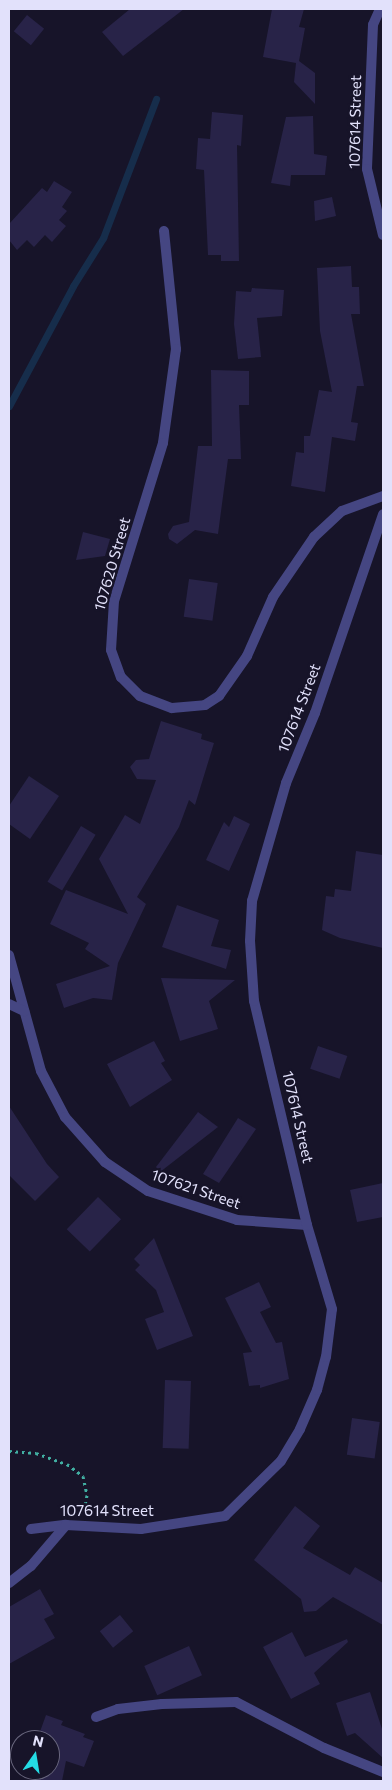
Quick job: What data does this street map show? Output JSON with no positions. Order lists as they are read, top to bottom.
{
  "streets": {
    "street": ["107614 Street", "107620 Street", "107621 Street"]
  },
  "crossings": [
    ["107614 Street", "107621 Street"]
  ],
  "north": "top"
}
